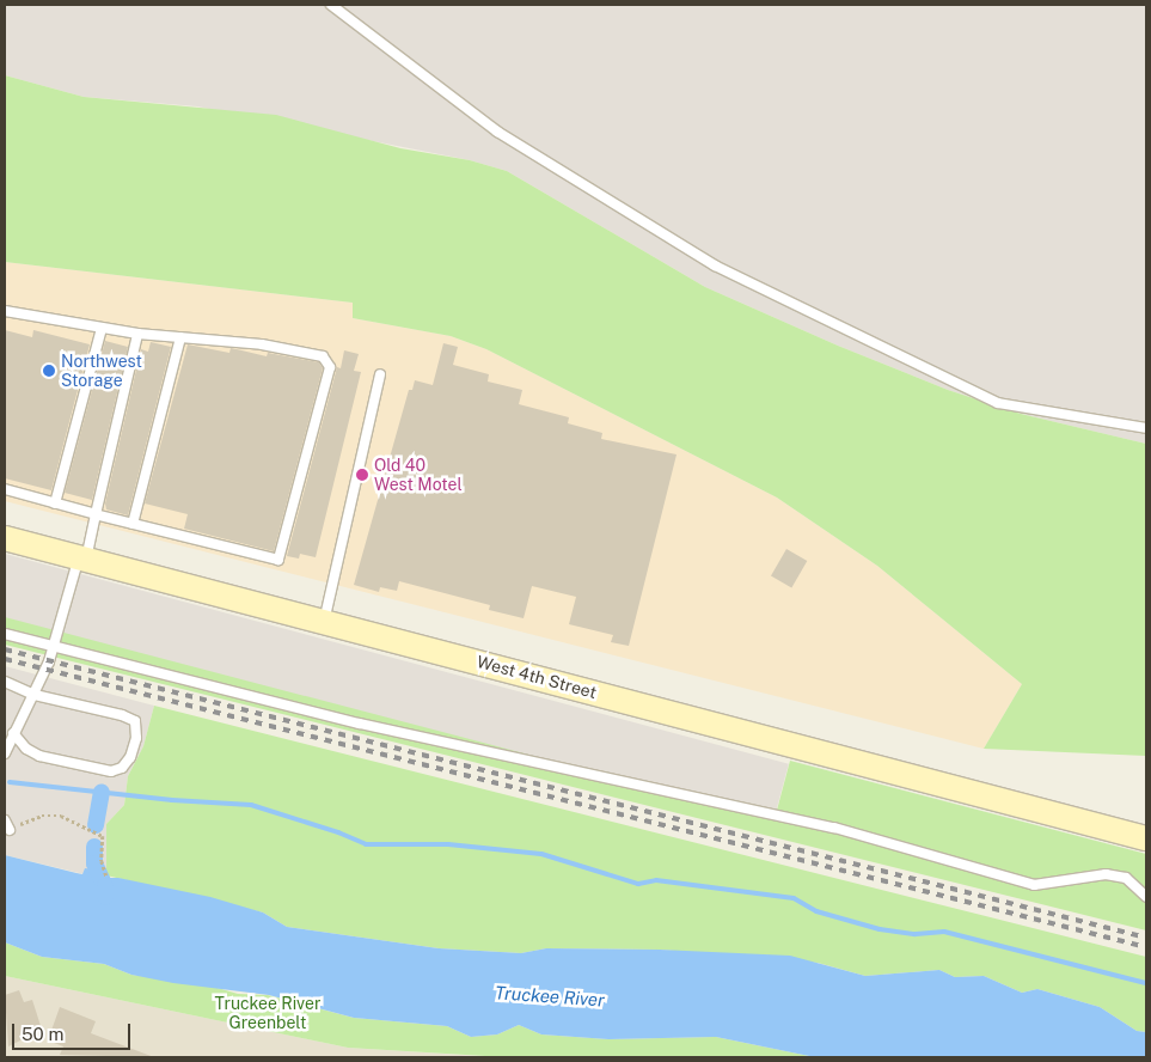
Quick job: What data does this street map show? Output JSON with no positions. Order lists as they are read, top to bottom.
{
  "streets": {
    "main road": ["West 4th Street"]
  },
  "water": ["Truckee River"],
  "parks": ["Truckee River Greenbelt"],
  "places": ["Northwest Storage", "Old 40 West Motel"],
  "scale_bar": "50 m"
}
